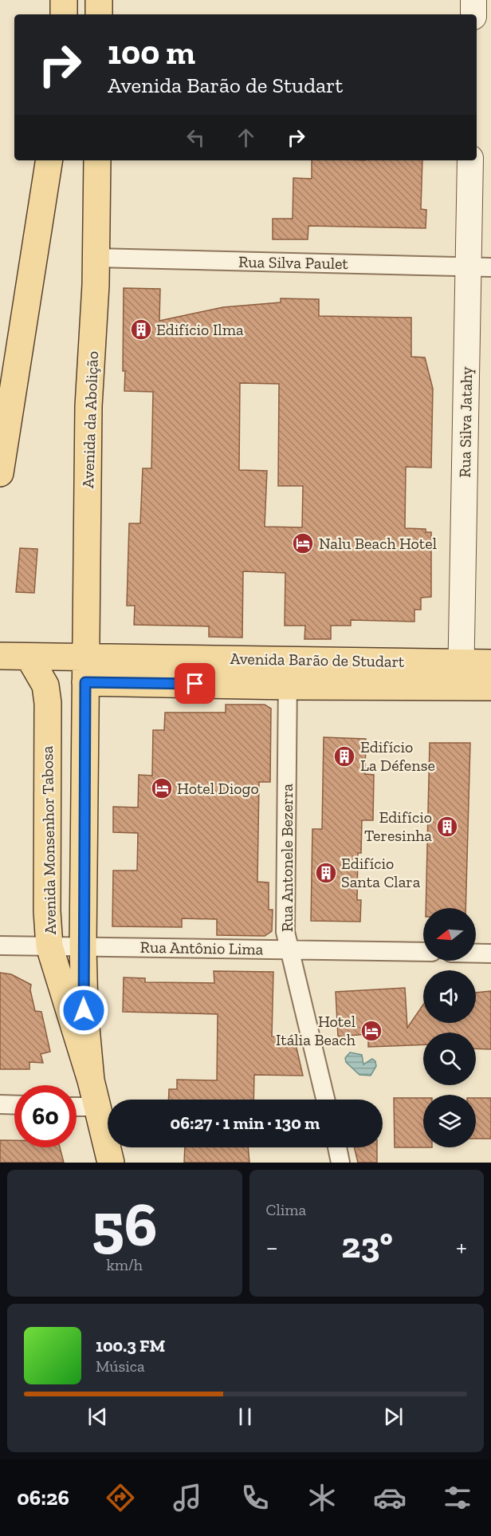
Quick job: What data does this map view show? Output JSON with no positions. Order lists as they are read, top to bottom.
{
  "streets": {
    "main road": ["Avenida da Abolição", "Avenida Barão de Studart", "Avenida Monsenhor Tabosa"],
    "street": [
      "Rua Silva Paulet",
      "Rua Silva Jatahy",
      "Rua Antonele Bezerra",
      "Rua Antônio Lima"
    ]
  },
  "crossings": [
    ["Rua Silva Paulet", "Avenida da Abolição"],
    ["Rua Silva Paulet", "Rua Silva Jatahy"],
    ["Avenida da Abolição", "Avenida Barão de Studart"],
    ["Avenida da Abolição", "Avenida Monsenhor Tabosa"],
    ["Rua Silva Jatahy", "Avenida Barão de Studart"],
    ["Avenida Barão de Studart", "Avenida Monsenhor Tabosa"],
    ["Avenida Barão de Studart", "Rua Antonele Bezerra"],
    ["Avenida Monsenhor Tabosa", "Rua Antônio Lima"],
    ["Rua Antonele Bezerra", "Rua Antônio Lima"]
  ],
  "places": {
    "building": [
      "Edifício Ilma",
      "Edifício La Défense",
      "Edifício Teresinha",
      "Edifício Santa Clara"
    ],
    "hotel": ["Nalu Beach Hotel", "Hotel Diogo", "Hotel Itália Beach"]
  },
  "north": "left",
  "page": {
    "turn": ["100 m", "Avenida Barão de Studart"],
    "limit": "60",
    "trip": "06:27 · 1 min · 130 m",
    "tile": [
      ["56", "km/h"],
      "Clima"
    ],
    "heat": ["−", "23°", "+"],
    "song": ["100.3 FM", "Música"],
    "tabs": "06:26"
  }
}
